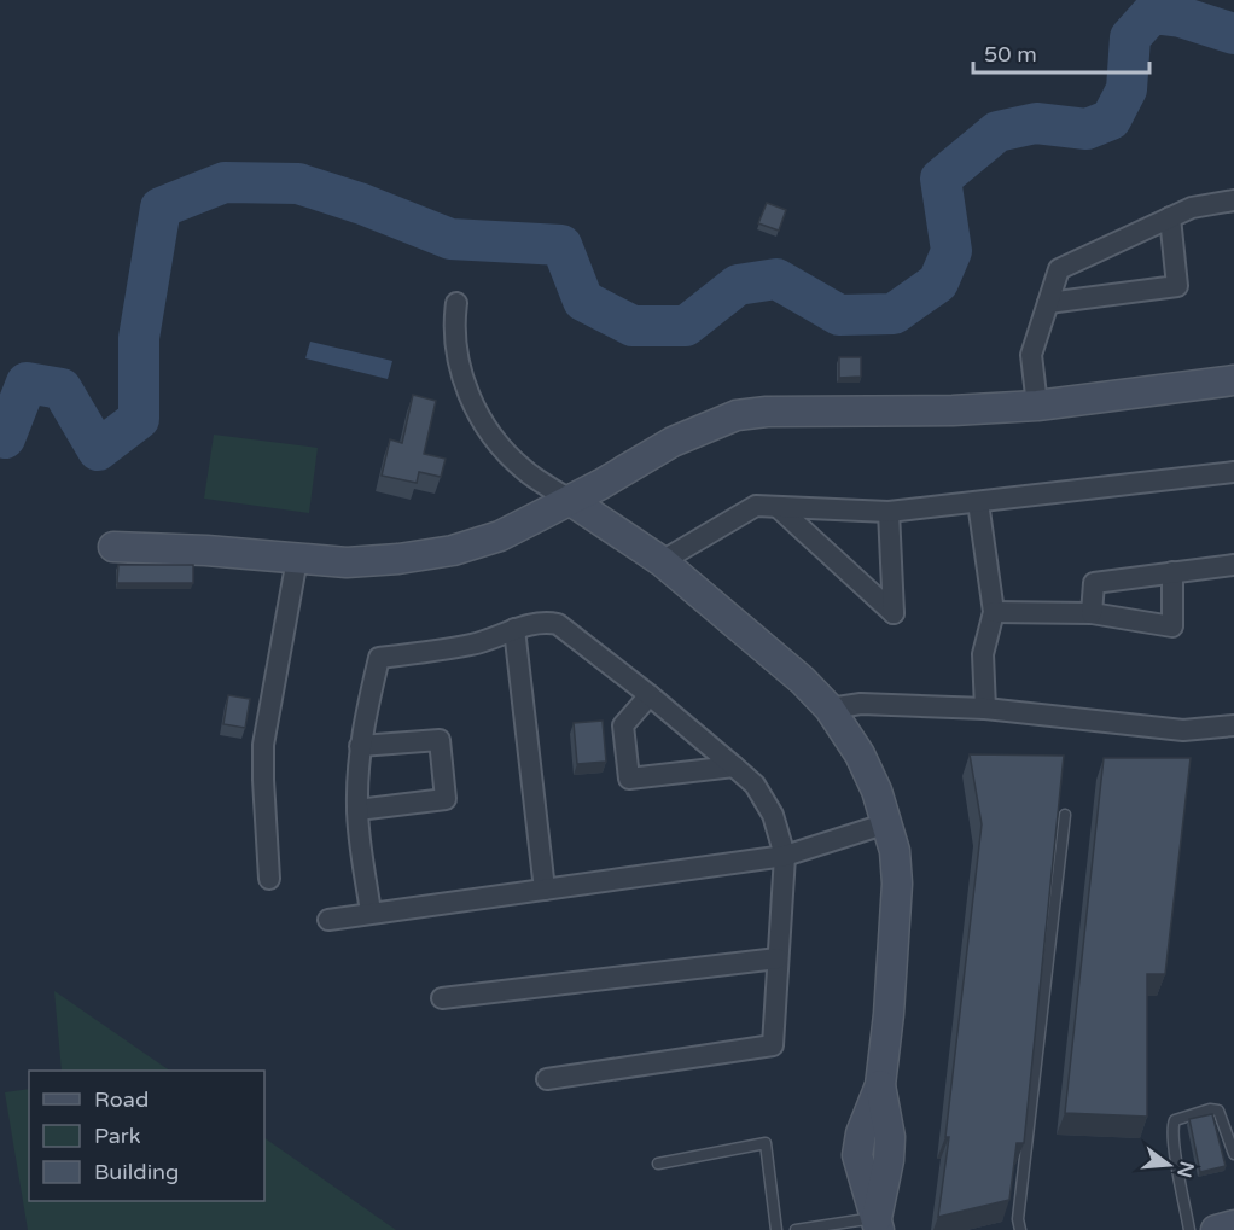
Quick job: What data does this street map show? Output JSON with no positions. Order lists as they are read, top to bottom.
{
  "legend": ["Road", "Park", "Building"],
  "scale_bar": "50 m",
  "north": "right"
}
